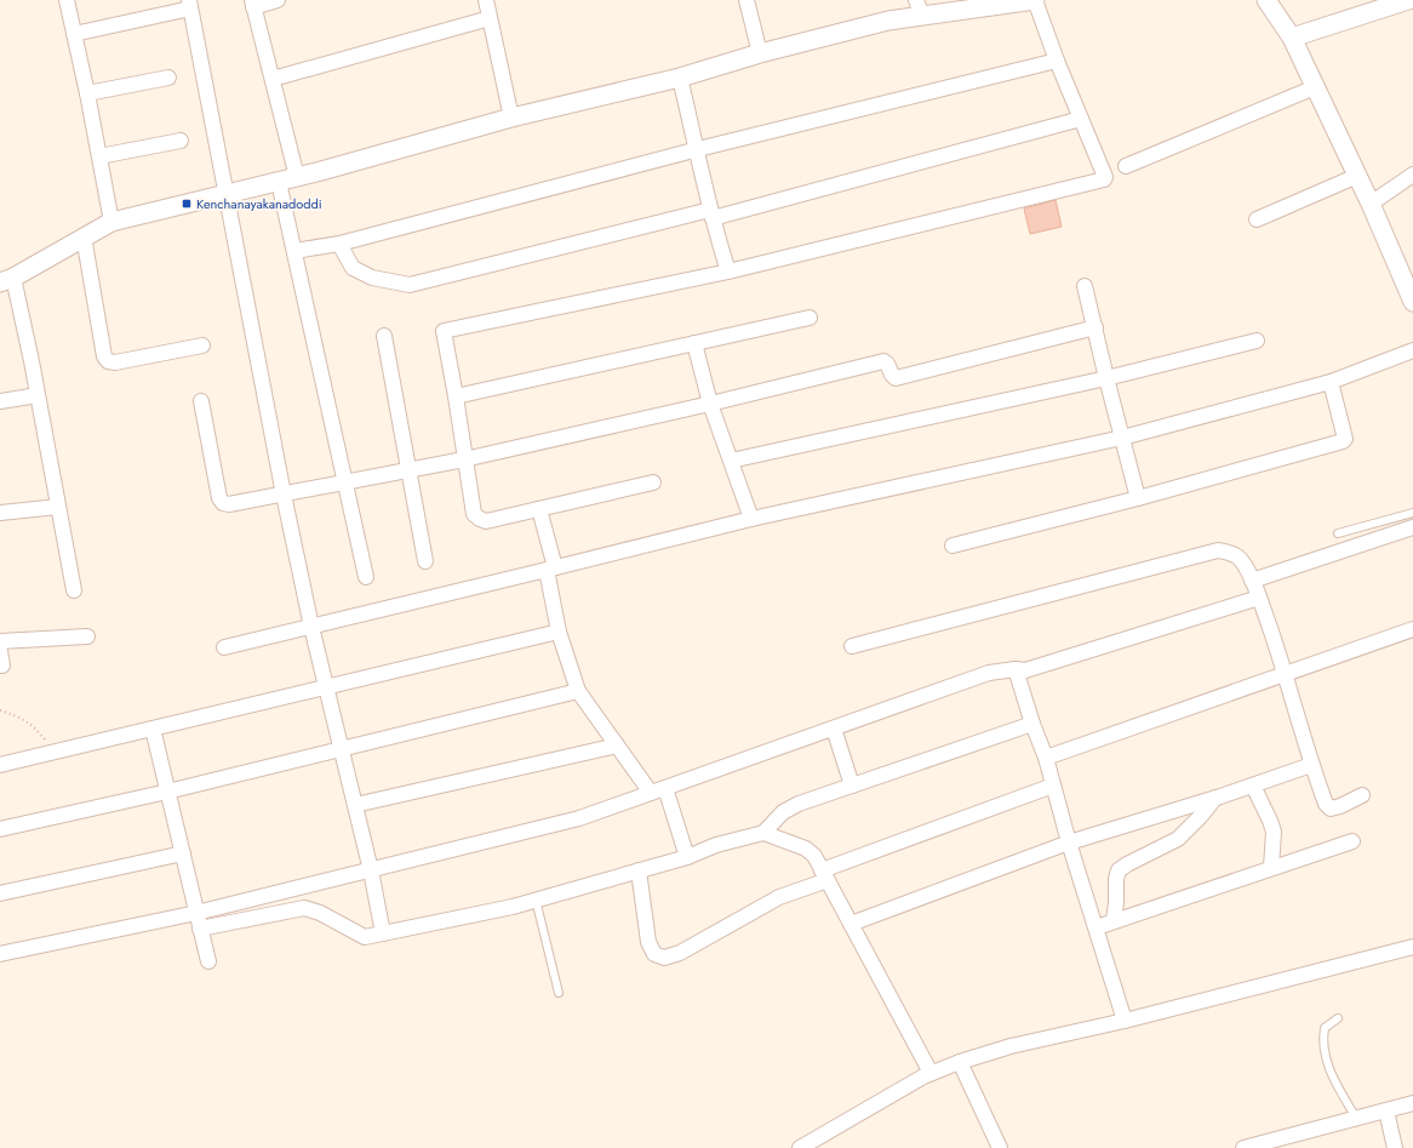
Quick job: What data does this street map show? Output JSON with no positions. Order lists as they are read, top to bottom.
{
  "places": {
    "transit": ["Kenchanayakanadoddi"]
  }
}
